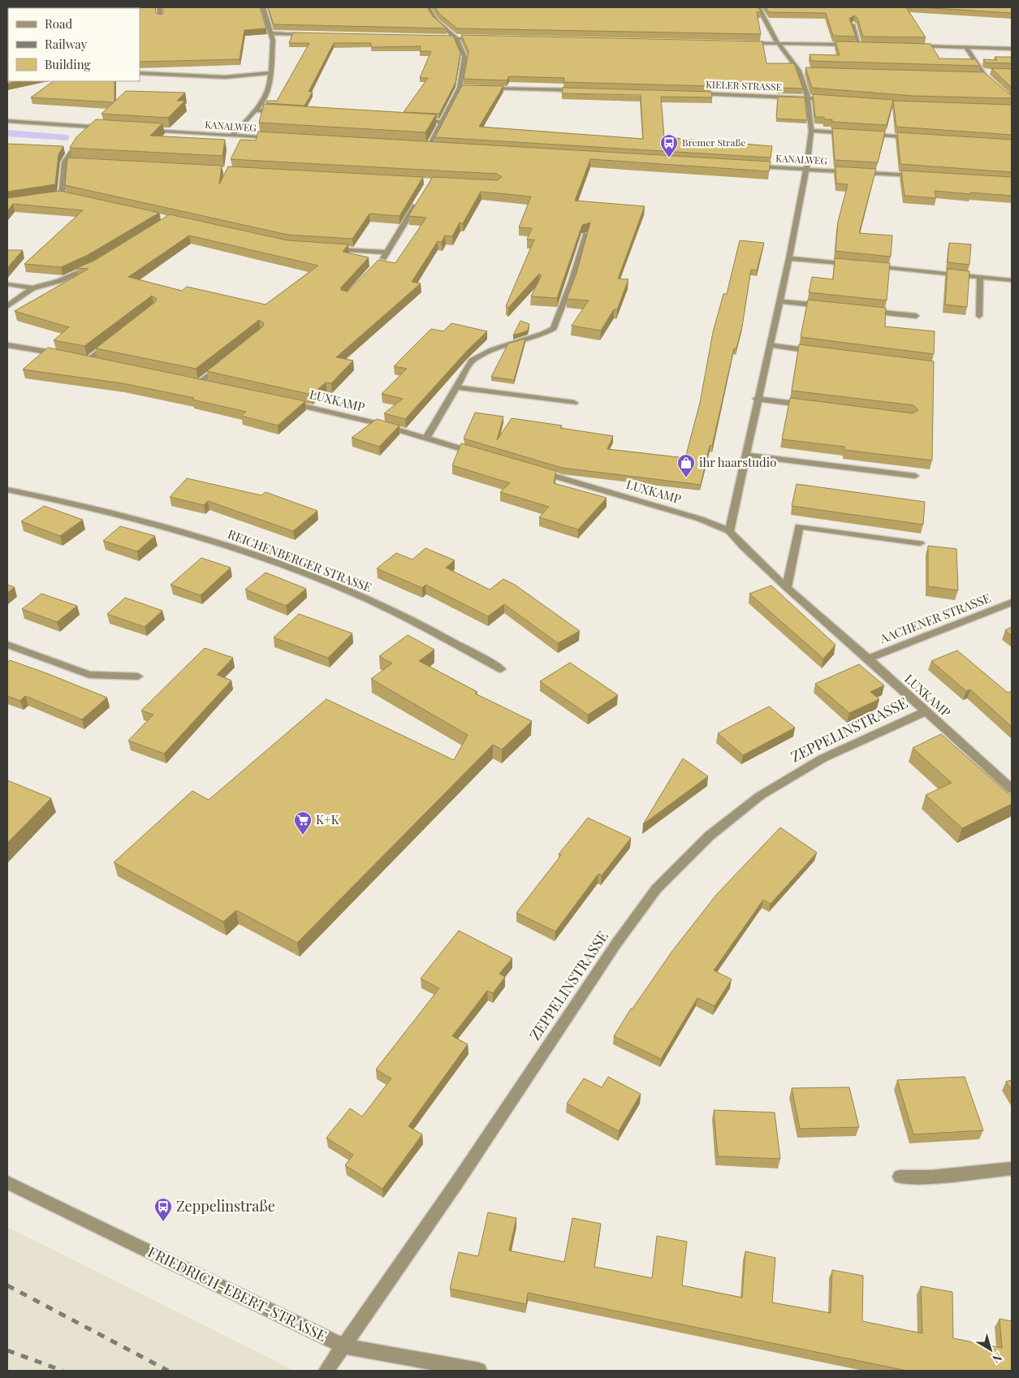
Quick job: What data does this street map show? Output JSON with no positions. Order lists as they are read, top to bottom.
{
  "streets": {
    "street": [
      "KIELER STRASSE",
      "KANALWEG",
      "LUXKAMP",
      "REICHENBERGER STRASSE",
      "AACHENER STRASSE",
      "ZEPPELINSTRASSE",
      "FRIEDRICH-EBERT-STRASSE"
    ]
  },
  "crossings": [
    ["LUXKAMP", "AACHENER STRASSE"],
    ["LUXKAMP", "ZEPPELINSTRASSE"],
    ["ZEPPELINSTRASSE", "FRIEDRICH-EBERT-STRASSE"]
  ],
  "places": {
    "bus stop": ["Bremer Straße", "Zeppelinstraße"],
    "shop": ["ihr haarstudio"],
    "supermarket": ["K+K"]
  },
  "legend": ["Road", "Railway", "Building"],
  "north": "bottom right"
}
